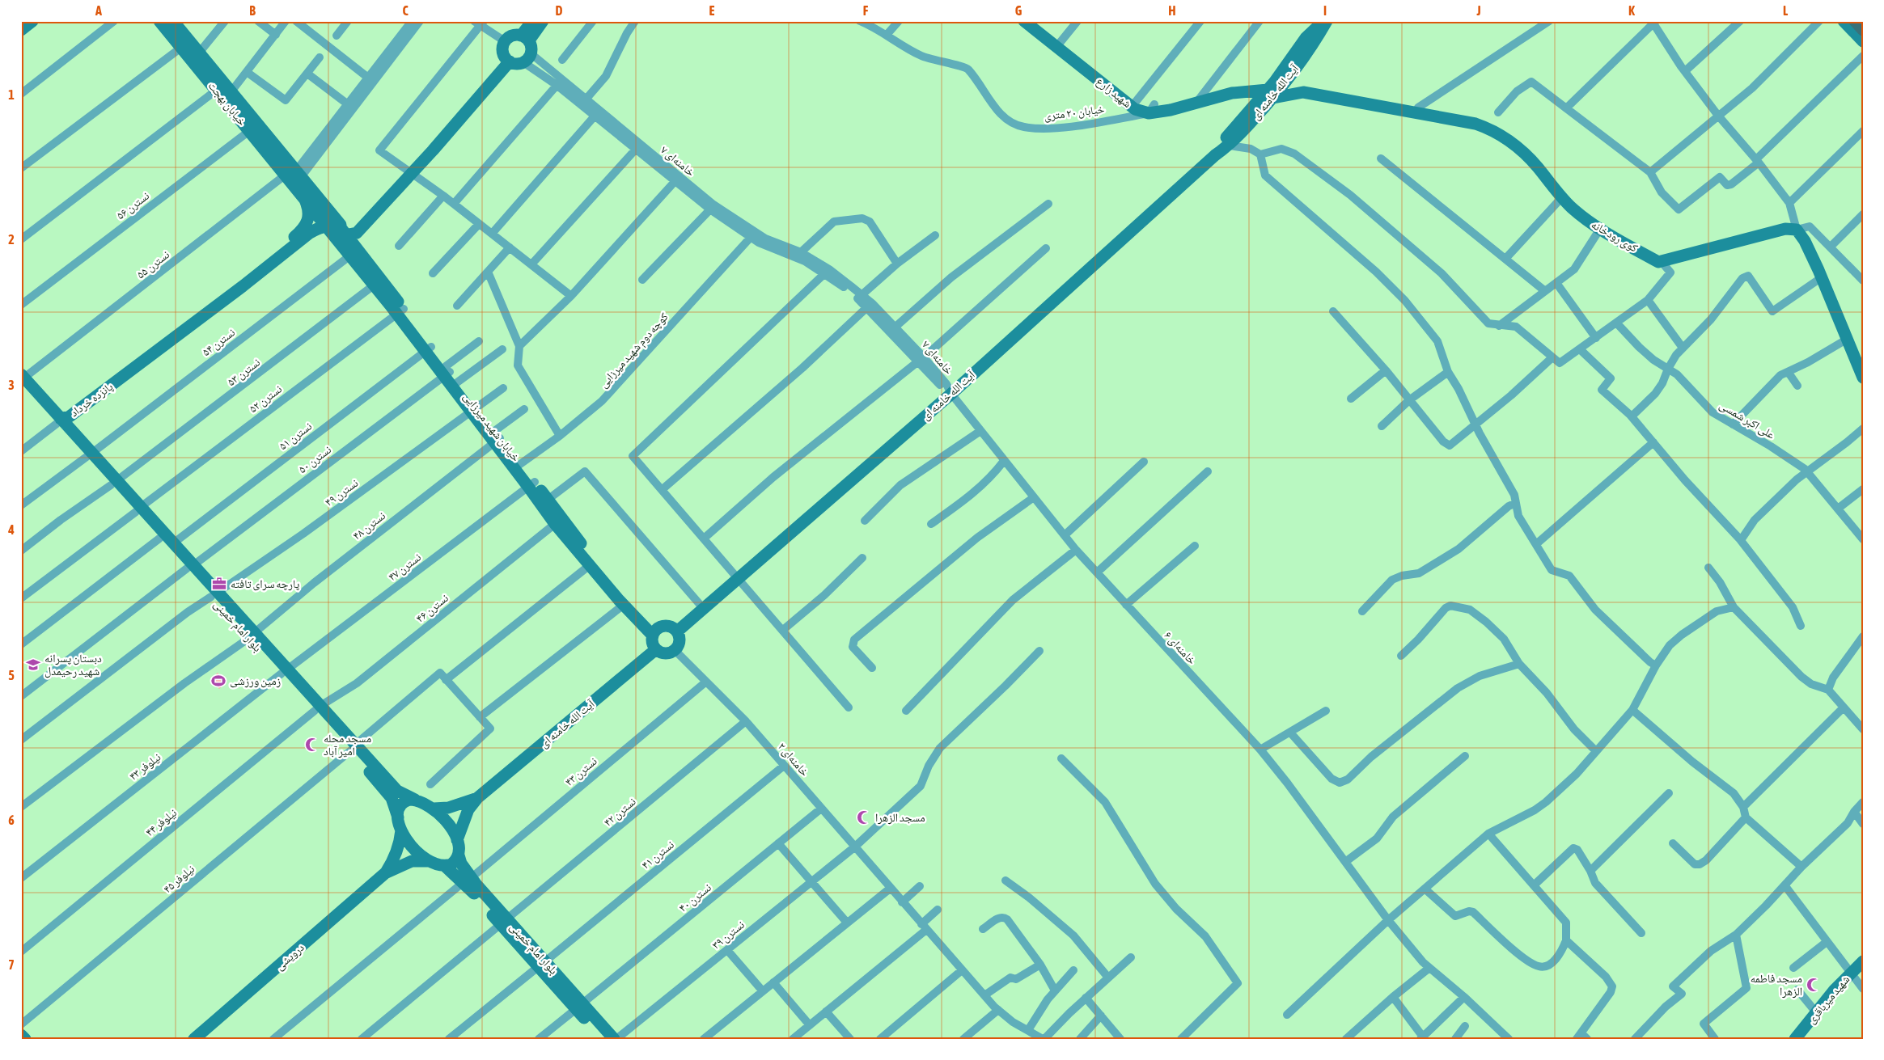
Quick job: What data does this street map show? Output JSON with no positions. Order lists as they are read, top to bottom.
{
  "streets": {
    "street": [
      "شهید زارع",
      "آیت الله خامنه ای",
      "خیابان بهجت",
      "خیابان ۲۰ متری",
      "خامنه‌ای ۷",
      "نسترن ۵۶",
      "کوی رودخانه",
      "نسترن ۵۵",
      "نسترن ۵۴",
      "کوچه دوم شهید میرزایی",
      "نسترن ۵۳",
      "نسترن ۵۲",
      "پانزده خرداد",
      "علی اکبر شمسی",
      "خیابان شهید میرزایی",
      "نسترن ۵۱",
      "نسترن ۵۰",
      "نسترن ۴۹",
      "نسترن ۴۸",
      "نسترن ۴۷",
      "نسترن ۴۶",
      "بلوار امام خمینی",
      "خامنه‌ای ۶",
      "خامنه‌ای ۲",
      "نیلوفر ۴۳",
      "نسترن ۴۳",
      "نسترن ۴۲",
      "نیلوفر ۴۴",
      "نسترن ۴۱",
      "نیلوفر ۴۵",
      "نسترن ۴۰",
      "نسترن ۳۹",
      "درویشی",
      "شهید میرباقری"
    ]
  },
  "crossings": [
    ["شهید زارع", "آیت الله خامنه ای"],
    ["شهید زارع", "خیابان ۲۰ متری"],
    ["شهید زارع", "کوی رودخانه"],
    ["آیت الله خامنه ای", "خامنه‌ای ۷"],
    ["آیت الله خامنه ای", "خیابان شهید میرزایی"],
    ["آیت الله خامنه ای", "خامنه‌ای ۶"],
    ["آیت الله خامنه ای", "خامنه‌ای ۲"],
    ["خیابان بهجت", "نسترن ۵۶"],
    ["خیابان بهجت", "نسترن ۵۵"],
    ["خامنه‌ای ۷", "کوچه دوم شهید میرزایی"],
    ["خامنه‌ای ۷", "خامنه‌ای ۶"],
    ["نسترن ۵۵", "بلوار امام خمینی"],
    ["نسترن ۵۴", "خیابان شهید میرزایی"],
    ["نسترن ۵۴", "بلوار امام خمینی"],
    ["کوچه دوم شهید میرزایی", "خیابان شهید میرزایی"],
    ["نسترن ۵۳", "خیابان شهید میرزایی"],
    ["نسترن ۵۳", "بلوار امام خمینی"],
    ["نسترن ۵۲", "خیابان شهید میرزایی"],
    ["نسترن ۵۲", "بلوار امام خمینی"],
    ["پانزده خرداد", "خیابان شهید میرزایی"],
    ["پانزده خرداد", "بلوار امام خمینی"],
    ["خیابان شهید میرزایی", "نسترن ۵۱"],
    ["خیابان شهید میرزایی", "نسترن ۵۰"],
    ["خیابان شهید میرزایی", "نسترن ۴۹"],
    ["خیابان شهید میرزایی", "نسترن ۴۸"],
    ["خیابان شهید میرزایی", "نسترن ۴۷"],
    ["خیابان شهید میرزایی", "نسترن ۴۶"],
    ["خیابان شهید میرزایی", "خامنه‌ای ۲"],
    ["نسترن ۵۱", "بلوار امام خمینی"],
    ["نسترن ۵۰", "بلوار امام خمینی"],
    ["نسترن ۴۹", "بلوار امام خمینی"],
    ["نسترن ۴۸", "بلوار امام خمینی"],
    ["نسترن ۴۷", "بلوار امام خمینی"],
    ["نسترن ۴۷", "نیلوفر ۴۳"],
    ["نسترن ۴۶", "بلوار امام خمینی"],
    ["نسترن ۴۶", "نیلوفر ۴۴"],
    ["بلوار امام خمینی", "نیلوفر ۴۳"],
    ["بلوار امام خمینی", "نسترن ۴۳"],
    ["بلوار امام خمینی", "نسترن ۴۲"],
    ["بلوار امام خمینی", "نیلوفر ۴۴"],
    ["بلوار امام خمینی", "نسترن ۴۱"],
    ["بلوار امام خمینی", "نیلوفر ۴۵"],
    ["بلوار امام خمینی", "نسترن ۴۰"],
    ["بلوار امام خمینی", "نسترن ۳۹"],
    ["خامنه‌ای ۲", "نسترن ۴۳"],
    ["خامنه‌ای ۲", "نسترن ۴۲"],
    ["خامنه‌ای ۲", "نسترن ۴۱"],
    ["خامنه‌ای ۲", "نسترن ۴۰"],
    ["خامنه‌ای ۲", "نسترن ۳۹"]
  ],
  "places": {
    "office": ["پارچه سرای تافته"],
    "school or university": ["دبستان پسرانه شهید رحیمدل"],
    "sports": ["زمین ورزشی"],
    "mosque": ["مسجد محله امیر آباد", "مسجد الزهرا", "مسجد فاطمه الزهرا"]
  },
  "grid": {
    "columns": [
      "A",
      "B",
      "C",
      "D",
      "E",
      "F",
      "G",
      "H",
      "I",
      "J",
      "K",
      "L"
    ],
    "rows": [
      "1",
      "2",
      "3",
      "4",
      "5",
      "6",
      "7"
    ]
  }
}
